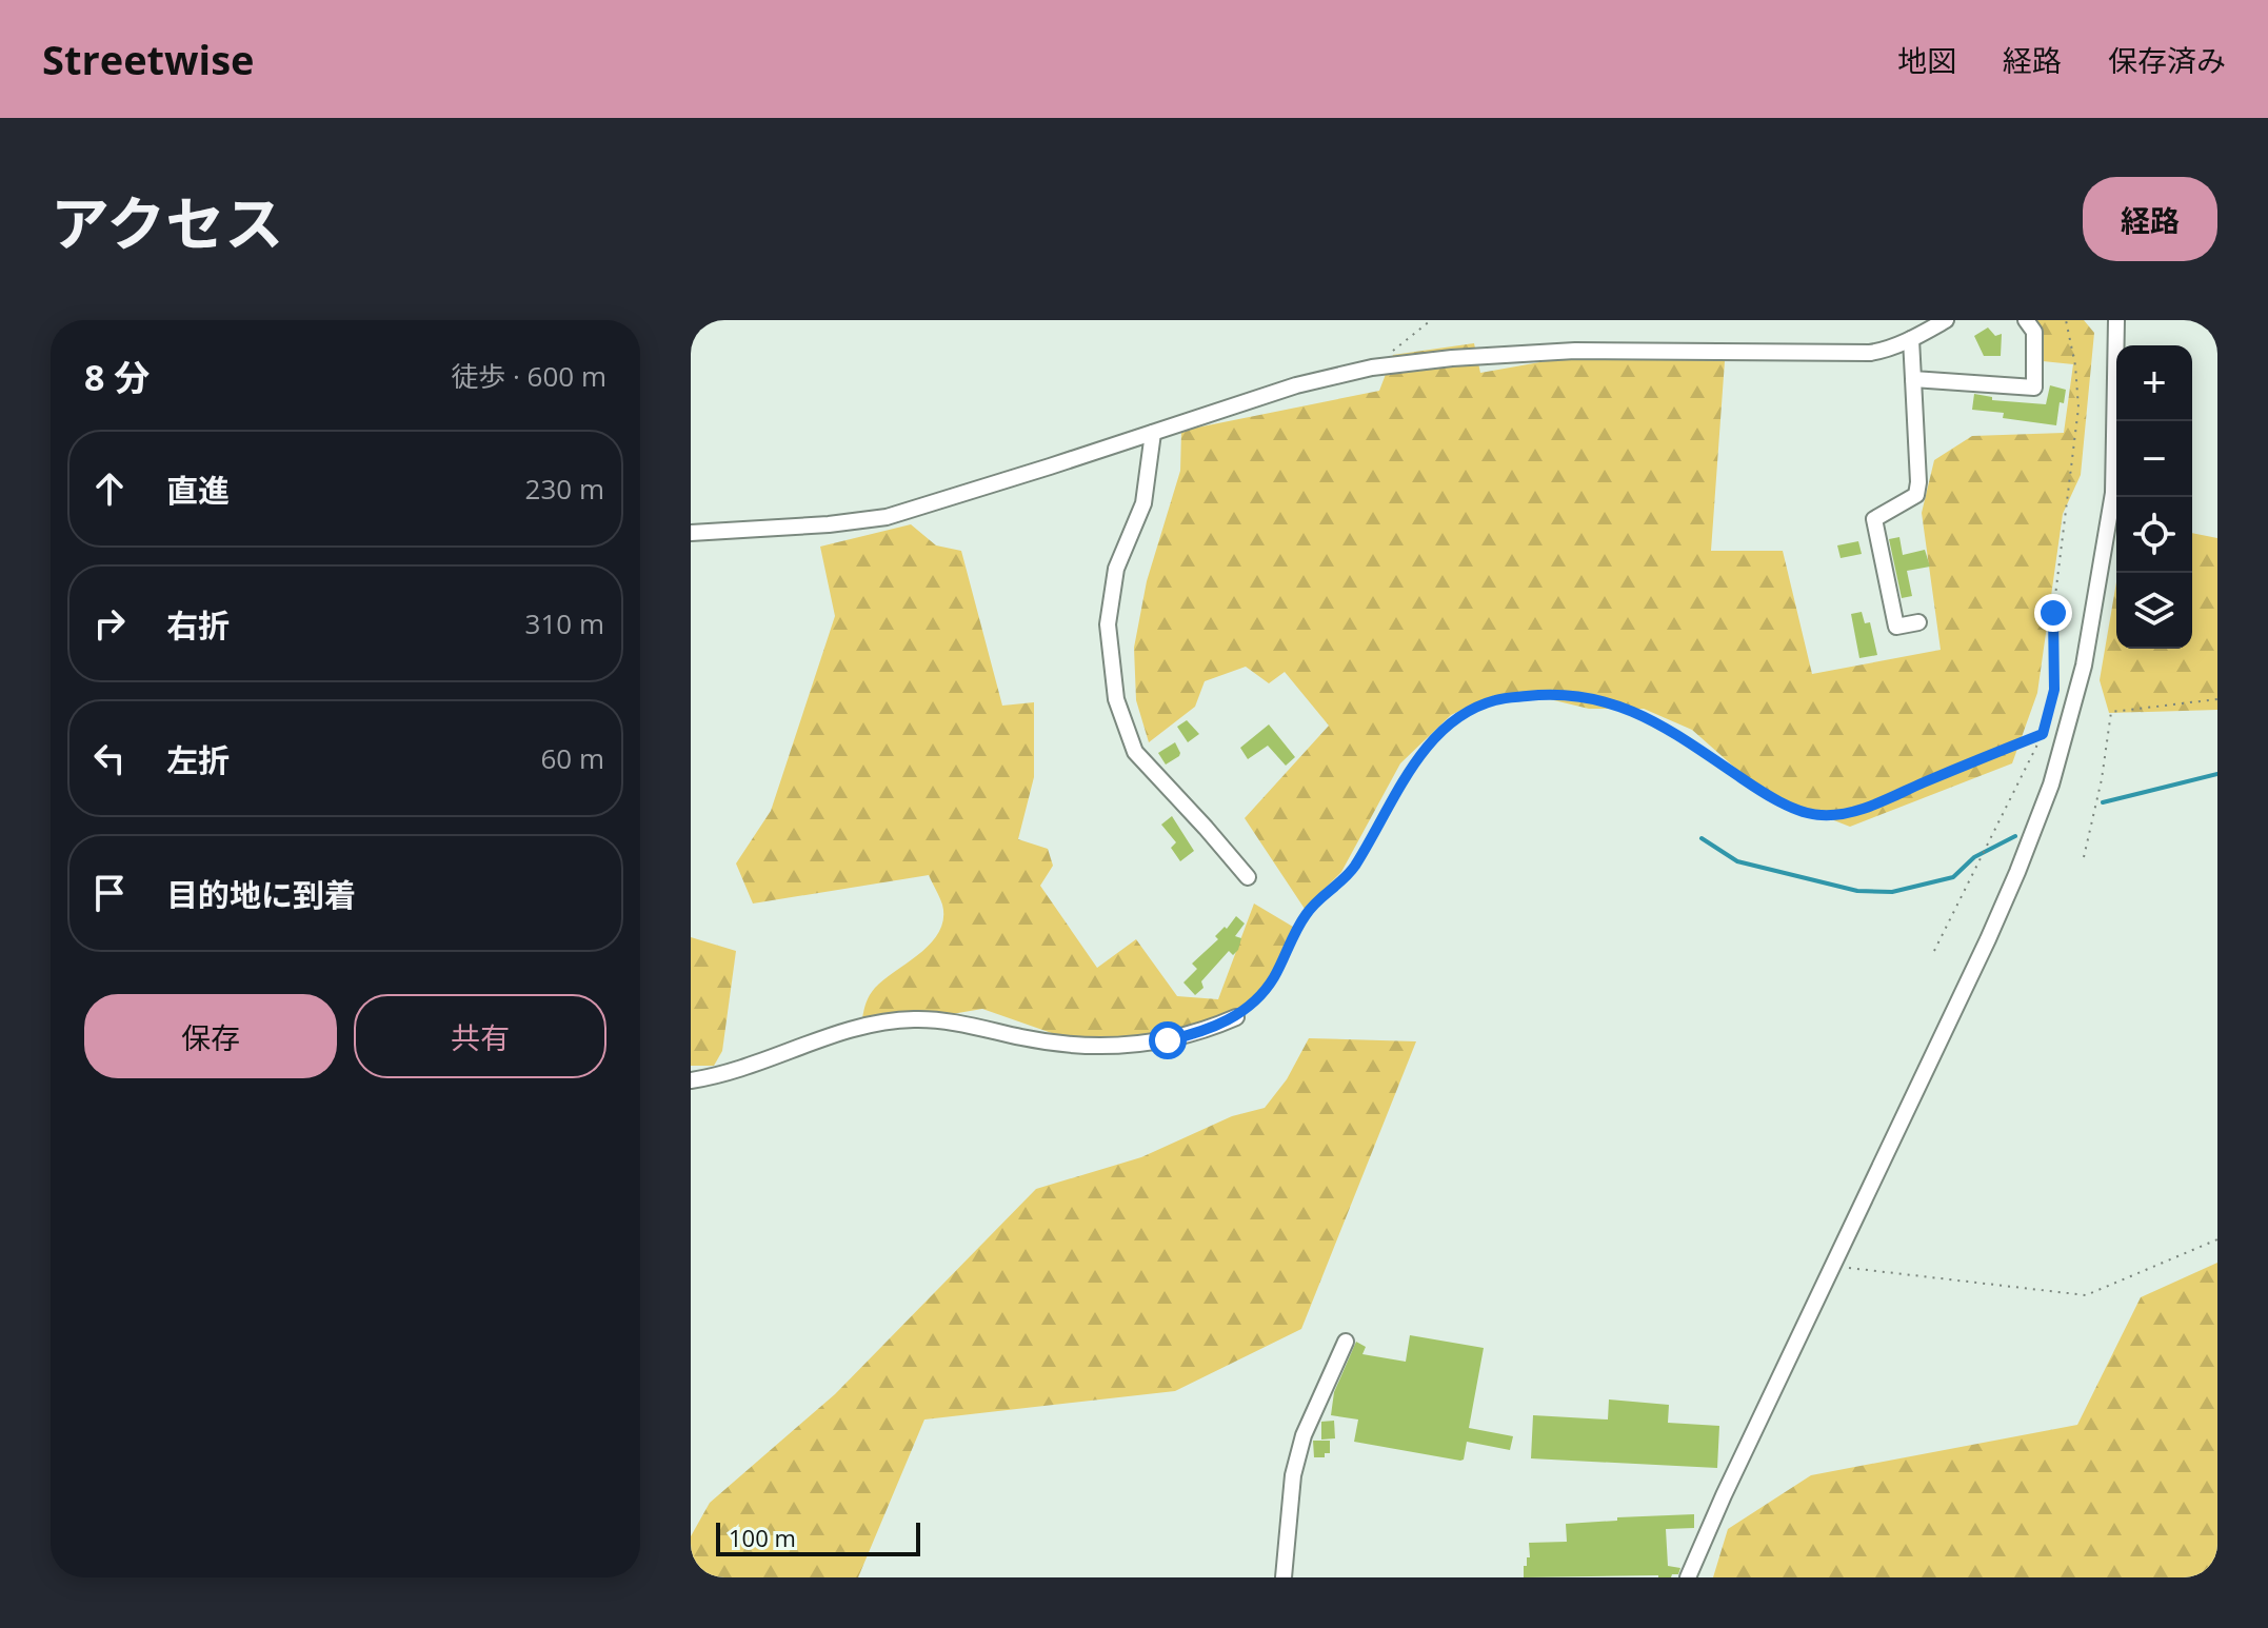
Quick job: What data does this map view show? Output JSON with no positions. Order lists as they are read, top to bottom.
{
  "scale_bar": "100 m",
  "page": {
    "header": "Streetwise",
    "nav": ["地図", "経路", "保存済み"],
    "title": "アクセス",
    "buttons": [
      "経路",
      ["保存", "共有"]
    ],
    "heading": ["8 分", "徒歩 · 600 m"],
    "map_buttons": ["+", "−"],
    "list": [
      ["直進", "230 m"],
      ["右折", "310 m"],
      ["左折", "60 m"],
      "目的地に到着"
    ],
    "scale": "100 m"
  }
}
